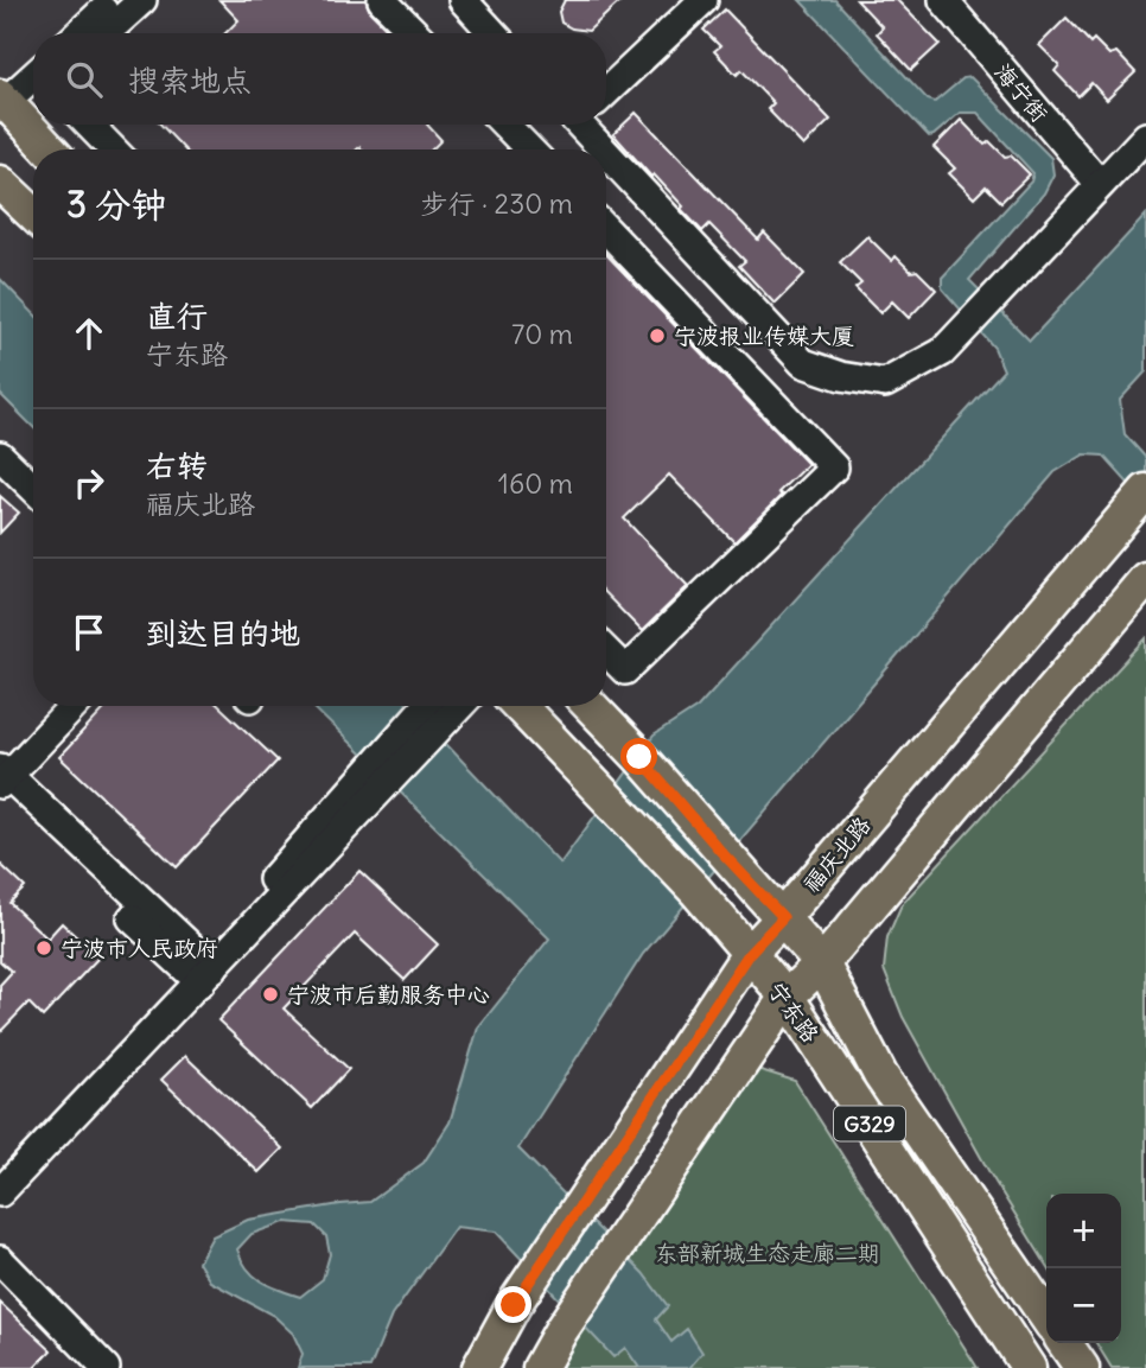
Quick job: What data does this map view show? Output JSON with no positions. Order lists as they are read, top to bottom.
{
  "streets": {
    "main road": ["福庆北路", "宁东路", "G329"],
    "street": ["海宁街"]
  },
  "crossings": [
    ["福庆北路", "宁东路"]
  ],
  "parks": ["东部新城生态走廊二期"],
  "places": ["宁波报业传媒大厦", "宁波市人民政府", "宁波市后勤服务中心"],
  "page": {
    "search": "搜索地点",
    "heading": ["3 分钟", "步行 · 230 m"],
    "list": [
      ["直行", "宁东路", "70 m"],
      ["右转", "福庆北路", "160 m"],
      "到达目的地"
    ],
    "map_buttons": ["+", "−"]
  }
}
